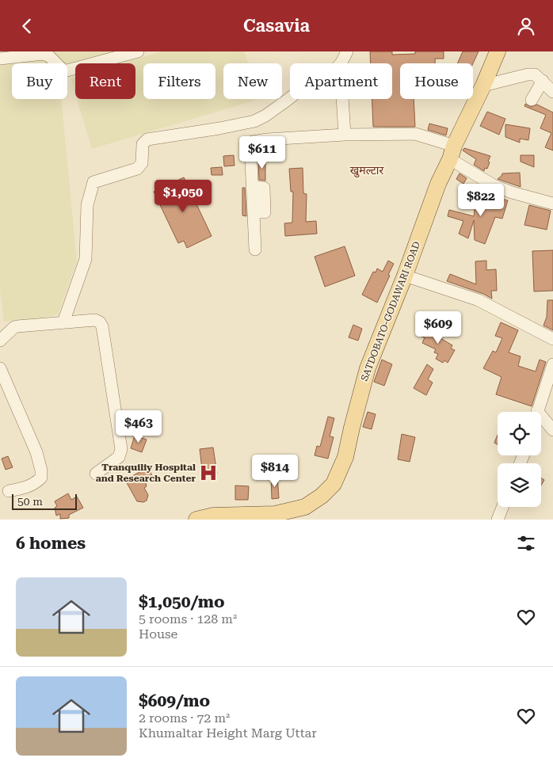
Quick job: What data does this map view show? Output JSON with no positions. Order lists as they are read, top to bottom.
{
  "streets": {
    "main road": ["SATDOBATO-GODAWARI ROAD"]
  },
  "districts": ["खुमल्टार"],
  "places": {
    "hospital": ["Tranquiliy Hospital and Research Center"]
  },
  "scale_bar": "50 m",
  "page": {
    "header": "Casavia",
    "chip": [
      "Buy",
      "Rent",
      "Filters",
      "New",
      "Apartment",
      "House"
    ],
    "price": [
      "$611",
      "$1,050",
      "$822",
      "$609",
      "$463",
      "$814"
    ],
    "scale": "50 m",
    "heading": "6 homes",
    "list": [
      {
        "name": "$1,050/mo",
        "note": "5 rooms · 128 m² · House"
      },
      {
        "name": "$609/mo",
        "note": "2 rooms · 72 m² · Khumaltar Height Marg Uttar"
      }
    ]
  }
}
